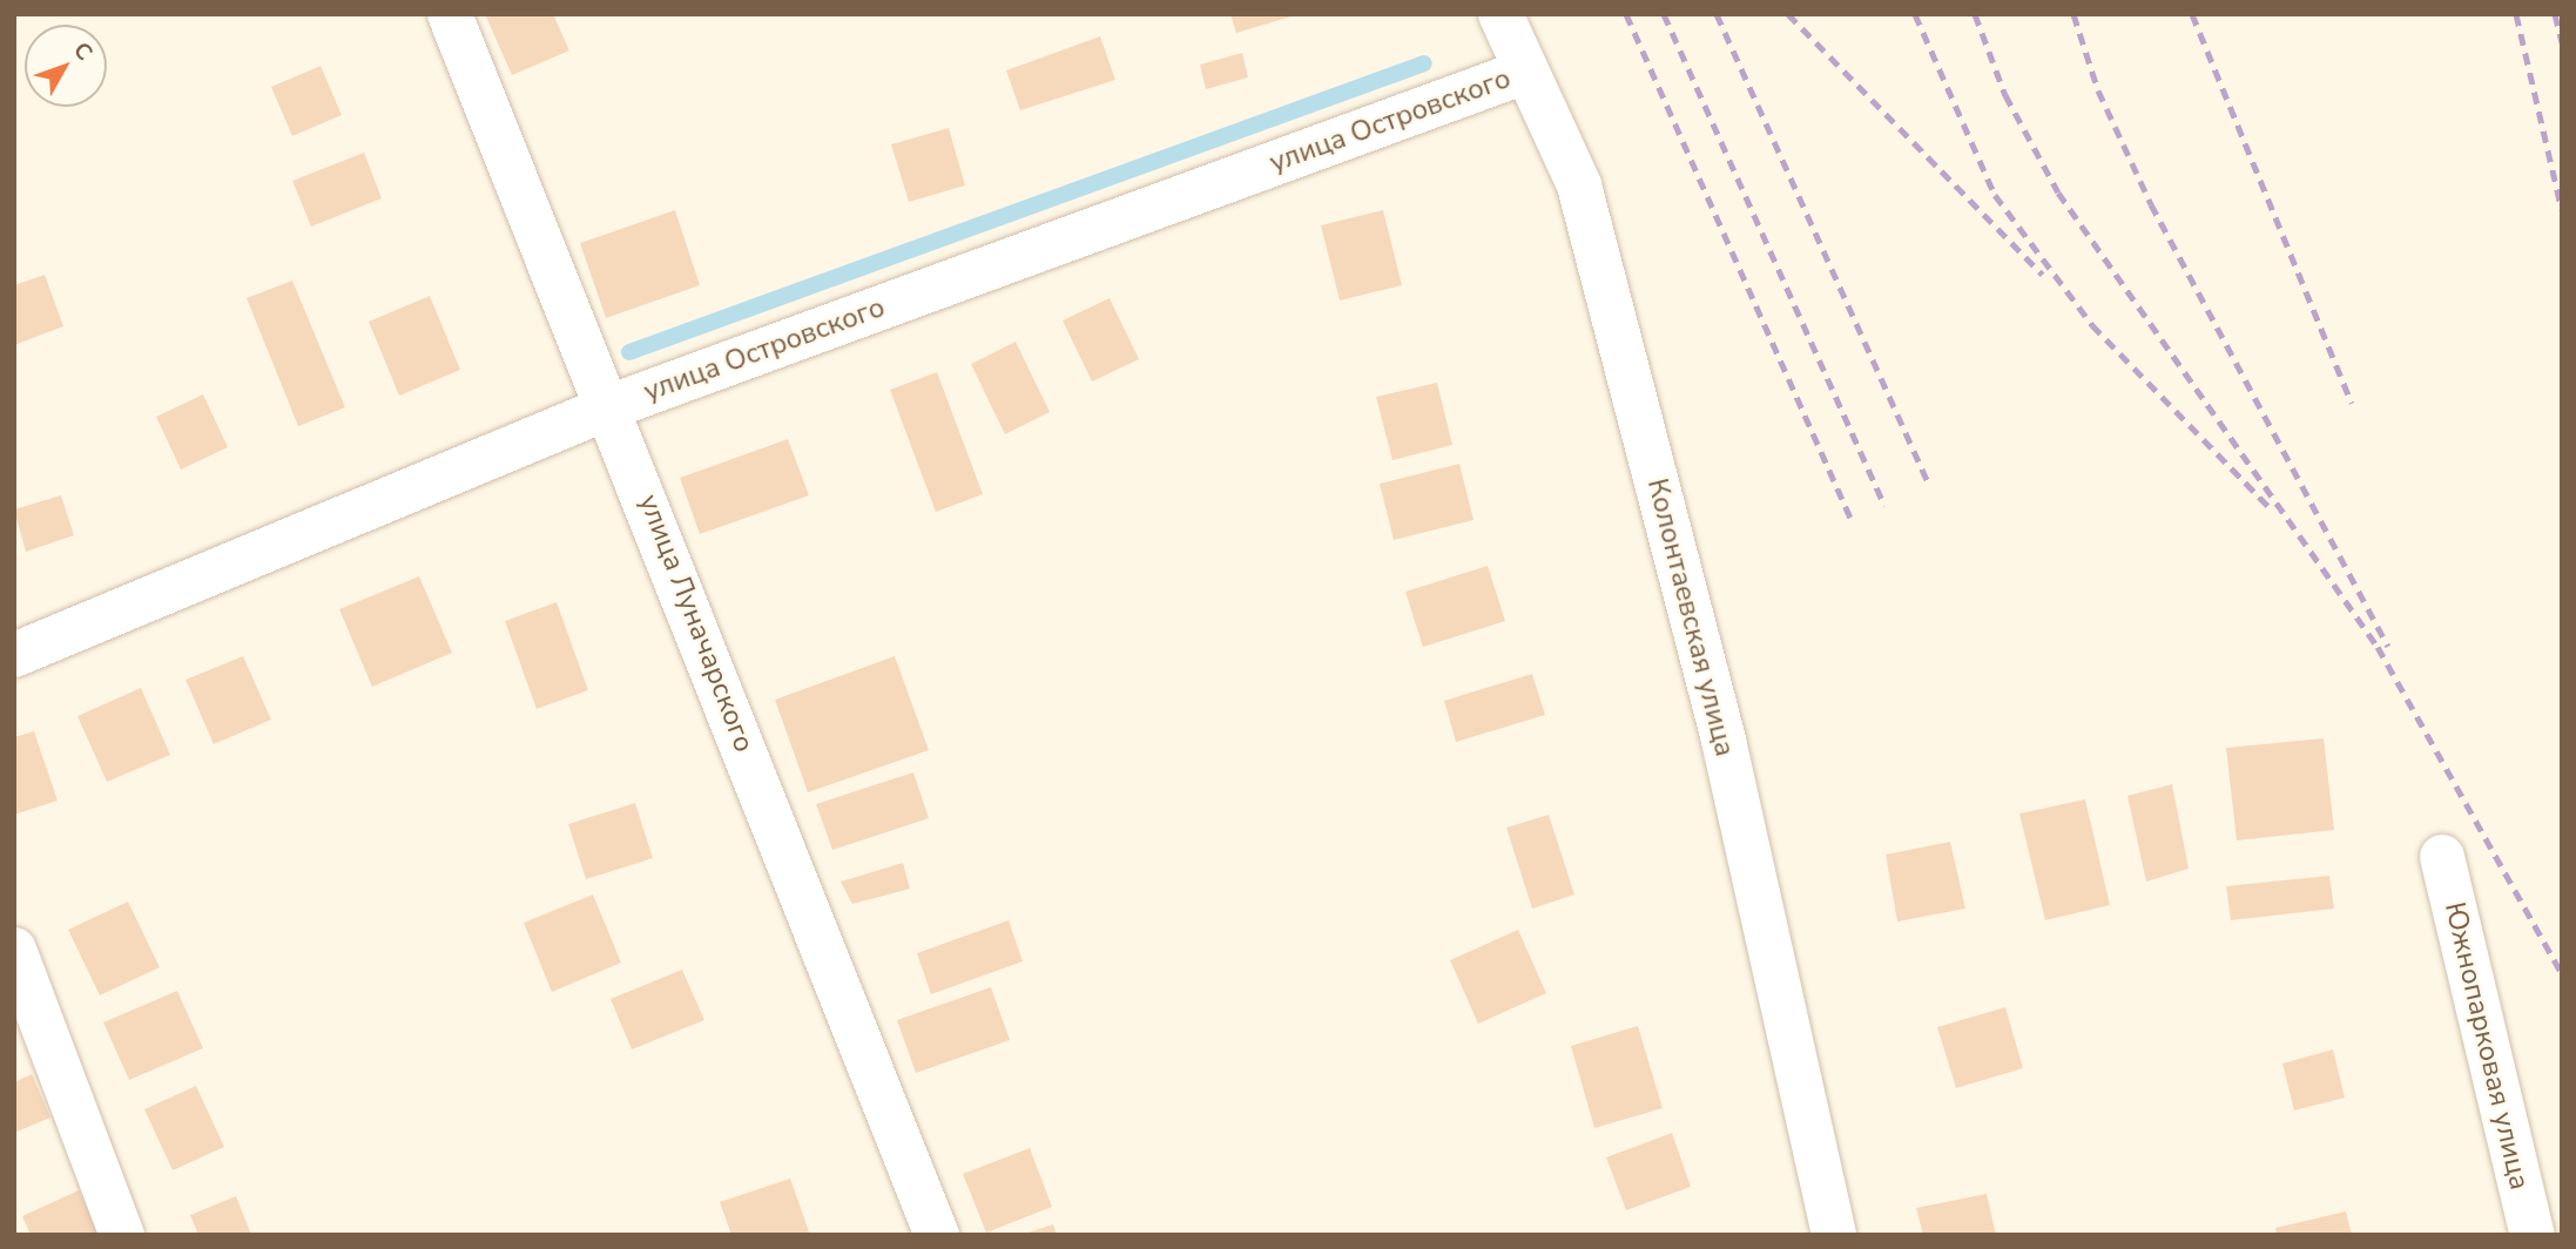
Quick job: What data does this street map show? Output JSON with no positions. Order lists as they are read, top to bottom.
{
  "streets": {
    "street": [
      "улица Островского",
      "Колонтаевская улица",
      "улица Луначарского",
      "Южнопарковая улица"
    ]
  },
  "crossings": [
    ["улица Островского", "Колонтаевская улица"],
    ["улица Островского", "улица Луначарского"]
  ],
  "north": "top right"
}
